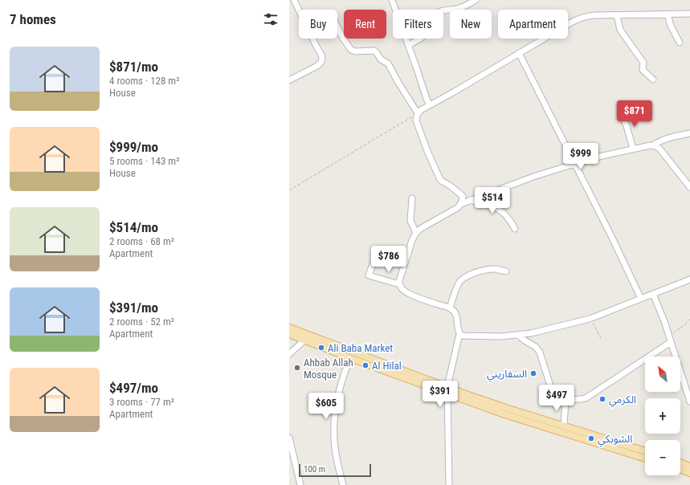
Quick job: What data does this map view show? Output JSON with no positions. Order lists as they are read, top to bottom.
{
  "places": [
    "Ali Baba Market",
    "Al Hilal",
    "Ahbab Allah Mosque",
    "السفاريني",
    "الكرمي",
    "الشوبكي"
  ],
  "scale_bar": "100 m",
  "north": "top left",
  "page": {
    "heading": "7 homes",
    "chip": [
      "Buy",
      "Rent",
      "Filters",
      "New",
      "Apartment"
    ],
    "list": [
      {
        "name": "$871/mo",
        "note": "4 rooms · 128 m² · House"
      },
      {
        "name": "$999/mo",
        "note": "5 rooms · 143 m² · House"
      },
      {
        "name": "$514/mo",
        "note": "2 rooms · 68 m² · Apartment"
      },
      {
        "name": "$391/mo",
        "note": "2 rooms · 52 m² · Apartment"
      },
      {
        "name": "$497/mo",
        "note": "3 rooms · 77 m² · Apartment"
      }
    ],
    "price": [
      "$871",
      "$999",
      "$514",
      "$786",
      "$391",
      "$497",
      "$605"
    ],
    "map_buttons": ["+", "−"],
    "scale": "100 m"
  }
}
